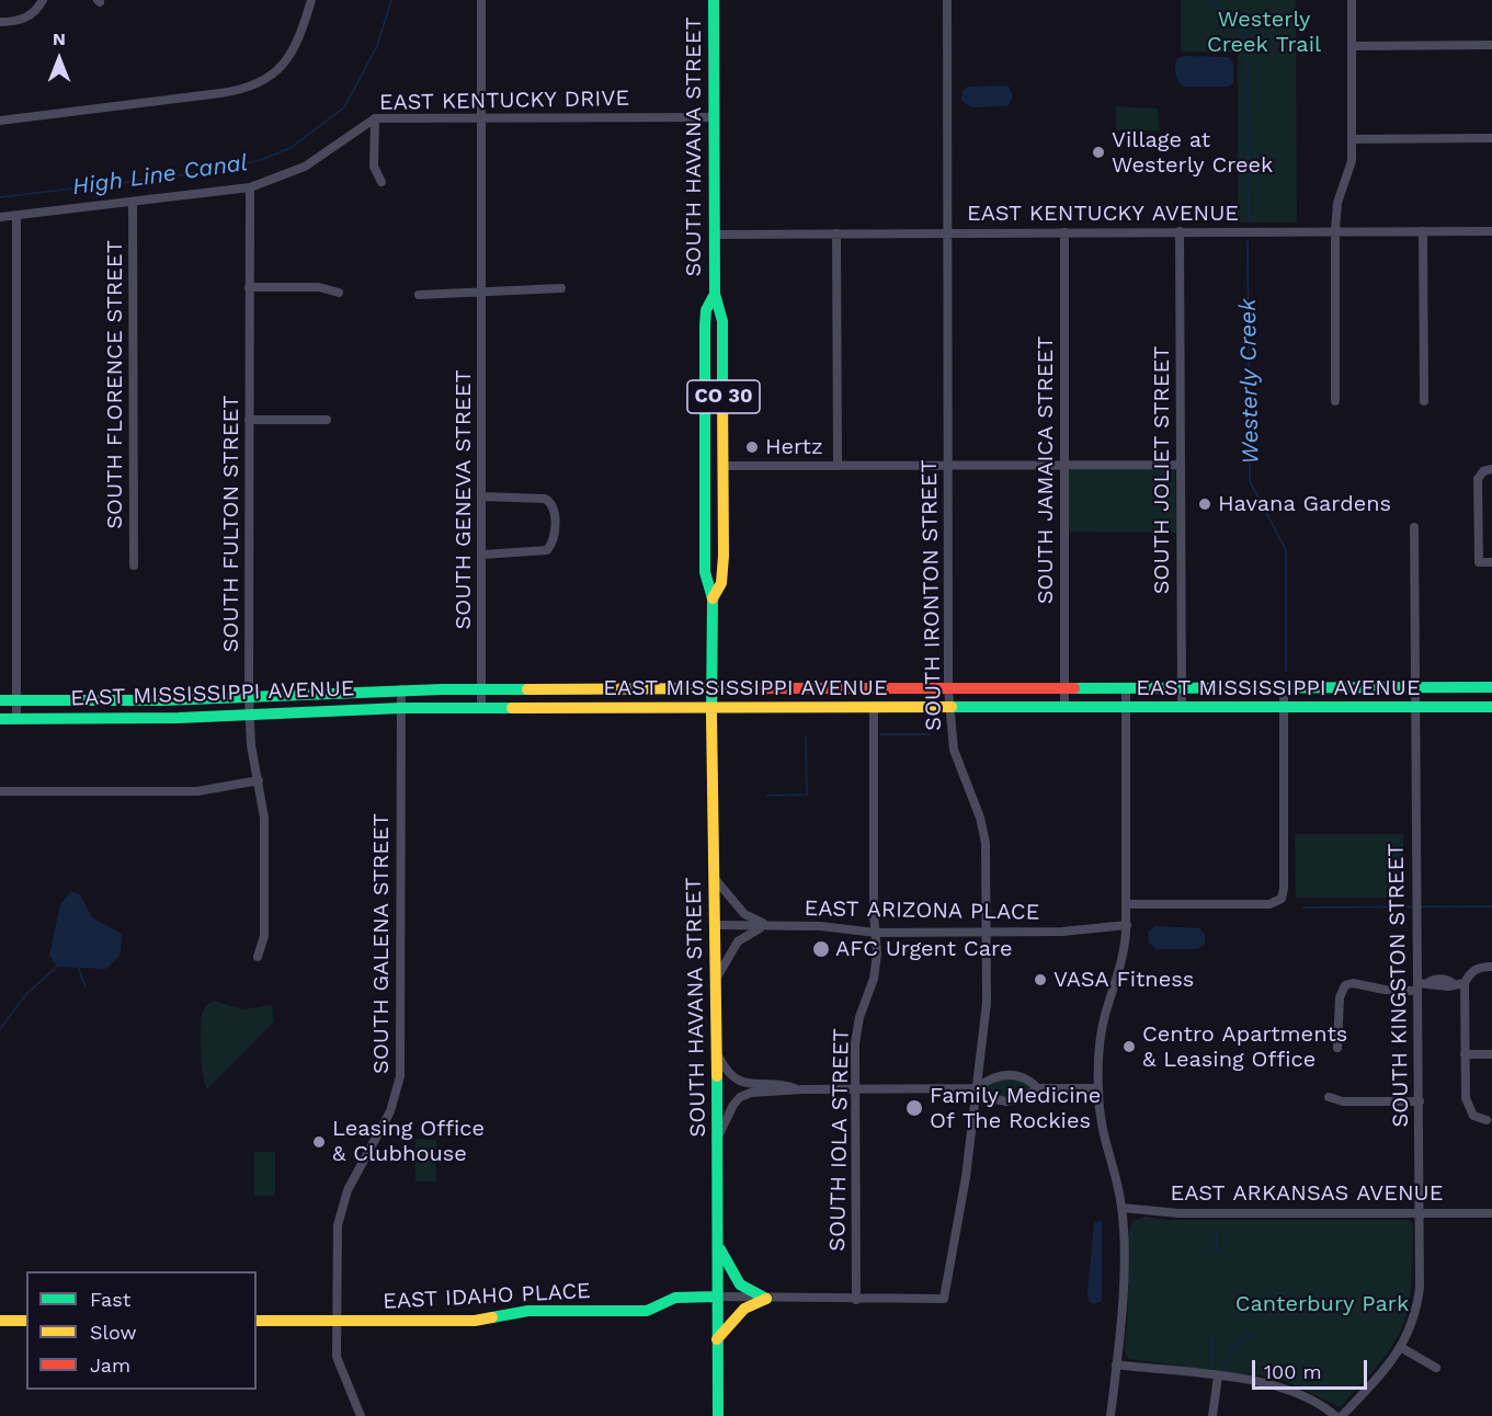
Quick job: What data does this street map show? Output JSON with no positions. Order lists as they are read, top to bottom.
{
  "streets": {
    "main road": [
      "SOUTH HAVANA STREET",
      "CO 30",
      "EAST MISSISSIPPI AVENUE",
      "EAST IDAHO PLACE"
    ],
    "street": [
      "EAST KENTUCKY DRIVE",
      "EAST KENTUCKY AVENUE",
      "SOUTH FLORENCE STREET",
      "SOUTH JAMAICA STREET",
      "SOUTH JOLIET STREET",
      "SOUTH GENEVA STREET",
      "SOUTH FULTON STREET",
      "SOUTH IRONTON STREET",
      "EAST ARIZONA PLACE",
      "SOUTH GALENA STREET",
      "SOUTH KINGSTON STREET",
      "SOUTH IOLA STREET",
      "EAST ARKANSAS AVENUE"
    ]
  },
  "crossings": [
    ["EAST KENTUCKY DRIVE", "SOUTH HAVANA STREET"],
    ["EAST KENTUCKY DRIVE", "SOUTH FLORENCE STREET"],
    ["EAST KENTUCKY DRIVE", "SOUTH GENEVA STREET"],
    ["EAST KENTUCKY DRIVE", "SOUTH FULTON STREET"],
    ["SOUTH HAVANA STREET", "EAST KENTUCKY AVENUE"],
    ["SOUTH HAVANA STREET", "EAST MISSISSIPPI AVENUE"],
    ["SOUTH HAVANA STREET", "EAST ARIZONA PLACE"],
    ["SOUTH HAVANA STREET", "EAST IDAHO PLACE"],
    ["EAST KENTUCKY AVENUE", "SOUTH JAMAICA STREET"],
    ["EAST KENTUCKY AVENUE", "SOUTH JOLIET STREET"],
    ["EAST KENTUCKY AVENUE", "SOUTH IRONTON STREET"],
    ["SOUTH JAMAICA STREET", "EAST MISSISSIPPI AVENUE"],
    ["SOUTH JOLIET STREET", "EAST MISSISSIPPI AVENUE"],
    ["SOUTH GENEVA STREET", "EAST MISSISSIPPI AVENUE"],
    ["SOUTH FULTON STREET", "EAST MISSISSIPPI AVENUE"],
    ["SOUTH IRONTON STREET", "EAST MISSISSIPPI AVENUE"],
    ["SOUTH IRONTON STREET", "EAST ARIZONA PLACE"],
    ["SOUTH IRONTON STREET", "SOUTH IOLA STREET"],
    ["EAST MISSISSIPPI AVENUE", "SOUTH GALENA STREET"],
    ["EAST MISSISSIPPI AVENUE", "SOUTH KINGSTON STREET"],
    ["EAST MISSISSIPPI AVENUE", "SOUTH IOLA STREET"],
    ["EAST ARIZONA PLACE", "SOUTH IOLA STREET"],
    ["SOUTH GALENA STREET", "EAST IDAHO PLACE"],
    ["SOUTH KINGSTON STREET", "EAST ARKANSAS AVENUE"]
  ],
  "water": ["High Line Canal", "Westerly Creek"],
  "parks": ["Westerly Creek Trail", "Canterbury Park"],
  "places": [
    "Village at Westerly Creek",
    "Hertz",
    "Havana Gardens",
    "AFC Urgent Care",
    "VASA Fitness",
    "Centro Apartments & Leasing Office",
    "Family Medicine Of The Rockies",
    "Leasing Office & Clubhouse"
  ],
  "legend": ["Fast", "Slow", "Jam"],
  "scale_bar": "100 m",
  "north": "top"
}
